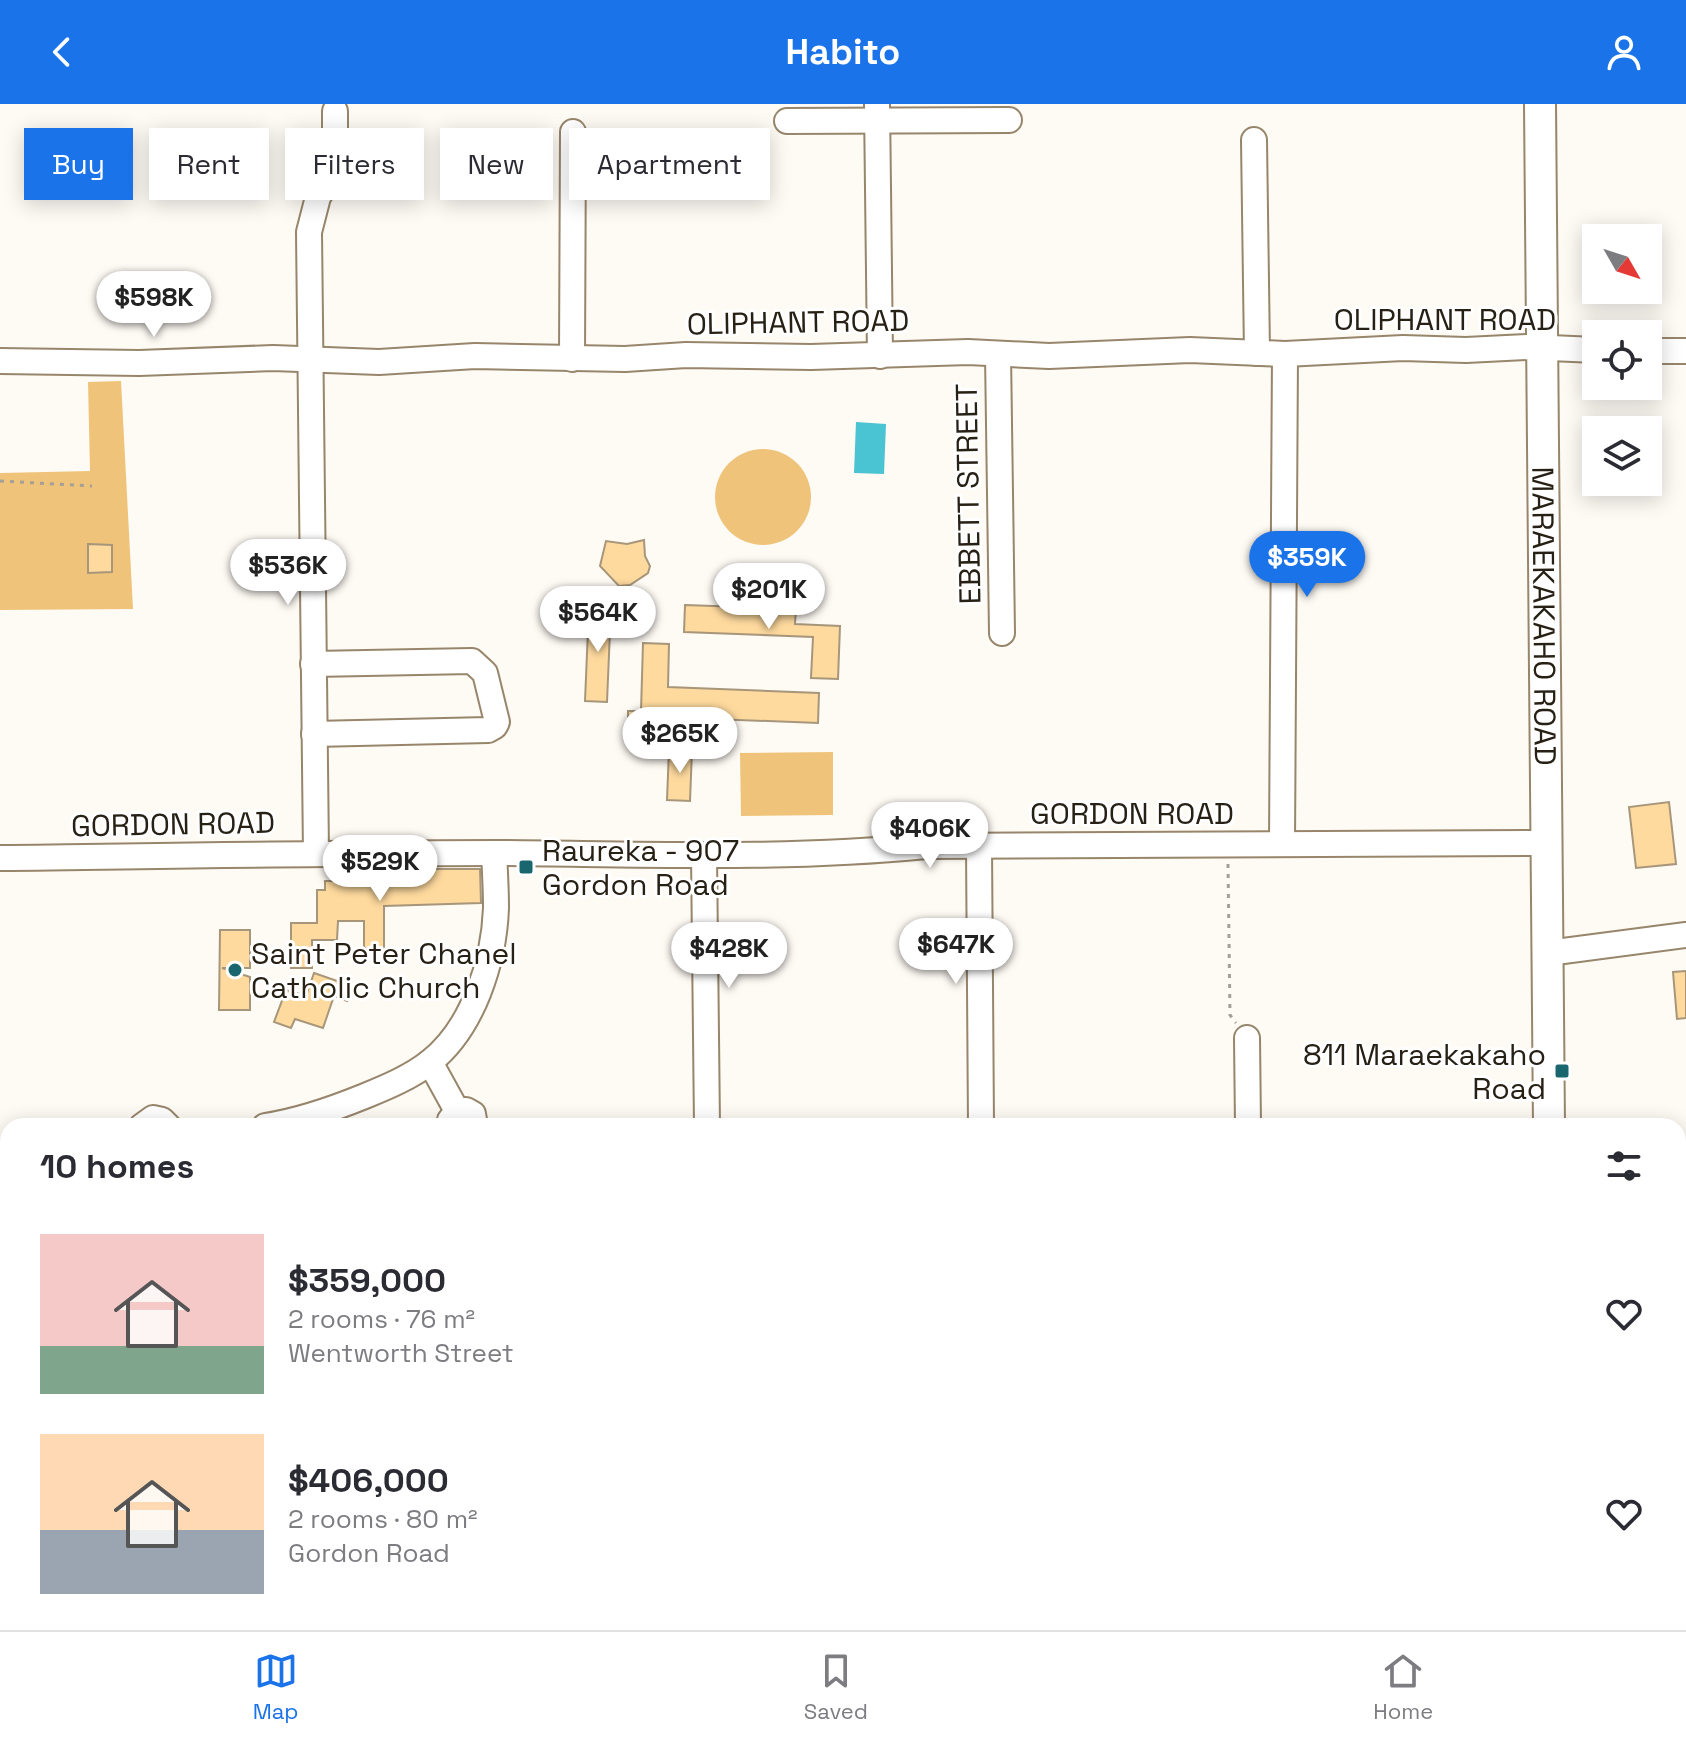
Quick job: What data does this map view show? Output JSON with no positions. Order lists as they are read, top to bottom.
{
  "streets": {
    "main road": ["MARAEKAKAHO ROAD"],
    "street": ["OLIPHANT ROAD", "EBBETT STREET", "GORDON ROAD"]
  },
  "crossings": [
    ["OLIPHANT ROAD", "EBBETT STREET"],
    ["OLIPHANT ROAD", "MARAEKAKAHO ROAD"],
    ["MARAEKAKAHO ROAD", "GORDON ROAD"]
  ],
  "places": {
    "transit": ["Raureka - 907 Gordon Road", "811 Maraekakaho Road"],
    "other": ["Saint Peter Chanel Catholic Church"]
  },
  "north": "bottom right",
  "page": {
    "header": "Habito",
    "chip": [
      "Buy",
      "Rent",
      "Filters",
      "New",
      "Apartment"
    ],
    "price": [
      "$598K",
      "$359K",
      "$536K",
      "$201K",
      "$564K",
      "$265K",
      "$406K",
      "$529K",
      "$647K",
      "$428K"
    ],
    "heading": "10 homes",
    "list": [
      {
        "name": "$359,000",
        "note": "2 rooms · 76 m² · Wentworth Street"
      },
      {
        "name": "$406,000",
        "note": "2 rooms · 80 m² · Gordon Road"
      }
    ],
    "tabs": ["Map", "Saved", "Home"]
  }
}
